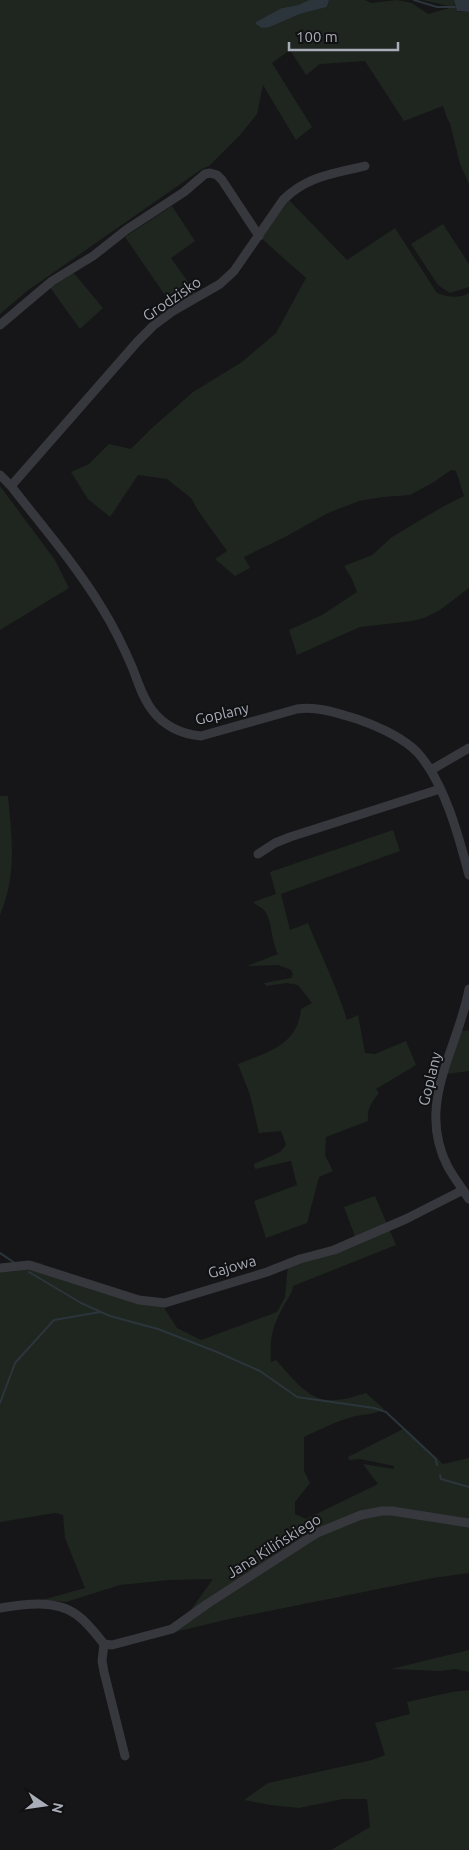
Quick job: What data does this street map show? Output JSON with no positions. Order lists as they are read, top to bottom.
{
  "streets": {
    "street": [
      "Grodzisko",
      "Goplany",
      "Gajowa",
      "Jana Kilińskiego"
    ]
  },
  "crossings": [
    ["Grodzisko", "Goplany"],
    ["Goplany", "Gajowa"]
  ],
  "scale_bar": "100 m",
  "north": "right"
}
